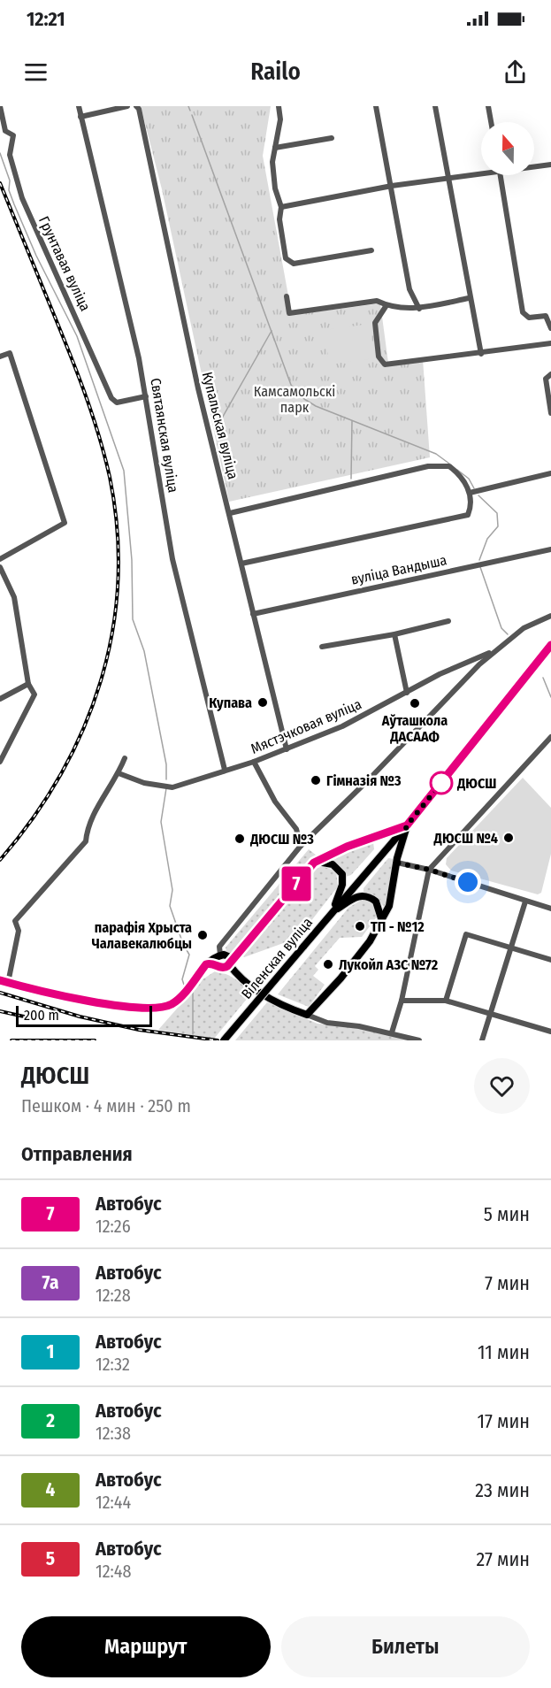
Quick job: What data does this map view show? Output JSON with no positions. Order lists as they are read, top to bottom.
{
  "streets": {
    "main road": ["Віленская вуліца"],
    "street": [
      "Грунтавая вуліца",
      "Купальская вуліца",
      "Святаянская вуліца",
      "вуліца Вандыша",
      "Мястэчковая вуліца"
    ]
  },
  "crossings": [
    ["Грунтавая вуліца", "Святаянская вуліца"],
    ["Купальская вуліца", "вуліца Вандыша"],
    ["Купальская вуліца", "Мястэчковая вуліца"],
    ["Святаянская вуліца", "Мястэчковая вуліца"]
  ],
  "parks": ["Камсамольскі парк"],
  "places": [
    "Купава",
    "Аўташкола ДАСААФ",
    "Гімназія №3",
    "ДЮСШ",
    "ДЮСШ №4",
    "ДЮСШ №3",
    "ТП - №12",
    "парафія Хрыста Чалавекалюбцы",
    "Лукойл АЗС №72"
  ],
  "lines": ["bus line 7"],
  "scale_bar": "200 m",
  "north": "top",
  "page": {
    "status": "12:21",
    "header": "Railo",
    "on_map": "7",
    "scale": "200 m",
    "heading": [
      ["ДЮСШ", "Пешком · 4 мин · 250 m"],
      "Отправления"
    ],
    "list": [
      {
        "mark": "7",
        "name": "Автобус",
        "note": "12:26",
        "value": "5 мин"
      },
      {
        "mark": "7а",
        "name": "Автобус",
        "note": "12:28",
        "value": "7 мин"
      },
      {
        "mark": "1",
        "name": "Автобус",
        "note": "12:32",
        "value": "11 мин"
      },
      {
        "mark": "2",
        "name": "Автобус",
        "note": "12:38",
        "value": "17 мин"
      },
      {
        "mark": "4",
        "name": "Автобус",
        "note": "12:44",
        "value": "23 мин"
      },
      {
        "mark": "5",
        "name": "Автобус",
        "note": "12:48",
        "value": "27 мин"
      }
    ],
    "buttons": ["Маршрут", "Билеты"]
  }
}
